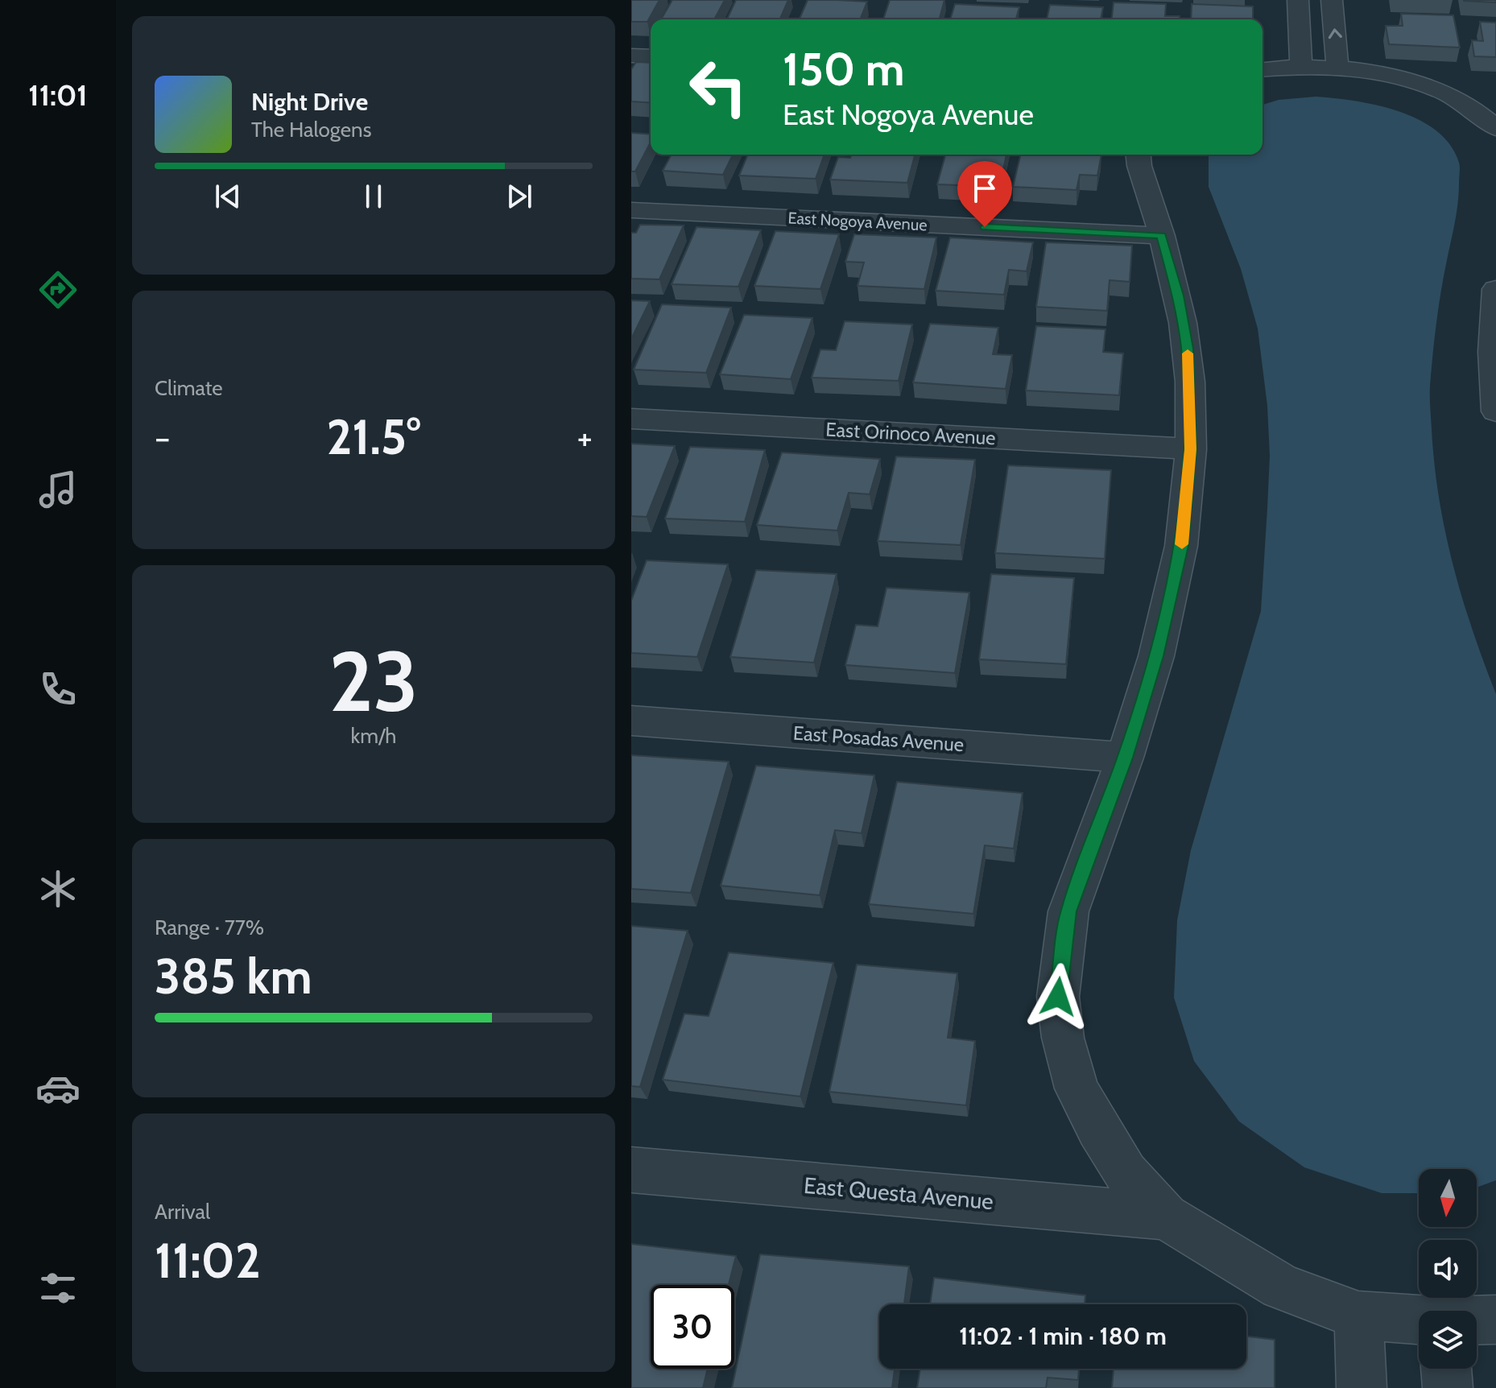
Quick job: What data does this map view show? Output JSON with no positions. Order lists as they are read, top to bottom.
{
  "streets": {
    "street": [
      "East Nogoya Avenue",
      "East Orinoco Avenue",
      "East Posadas Avenue",
      "East Questa Avenue"
    ]
  },
  "north": "bottom",
  "page": {
    "tabs": "11:01",
    "turn": ["150 m", "East Nogoya Avenue"],
    "song": ["Night Drive", "The Halogens"],
    "tile": [
      "Climate",
      ["23", "km/h"],
      ["Range · 77%", "385 km"],
      ["Arrival", "11:02"]
    ],
    "heat": ["−", "21.5°", "+"],
    "limit": "30",
    "trip": "11:02 · 1 min · 180 m"
  }
}
